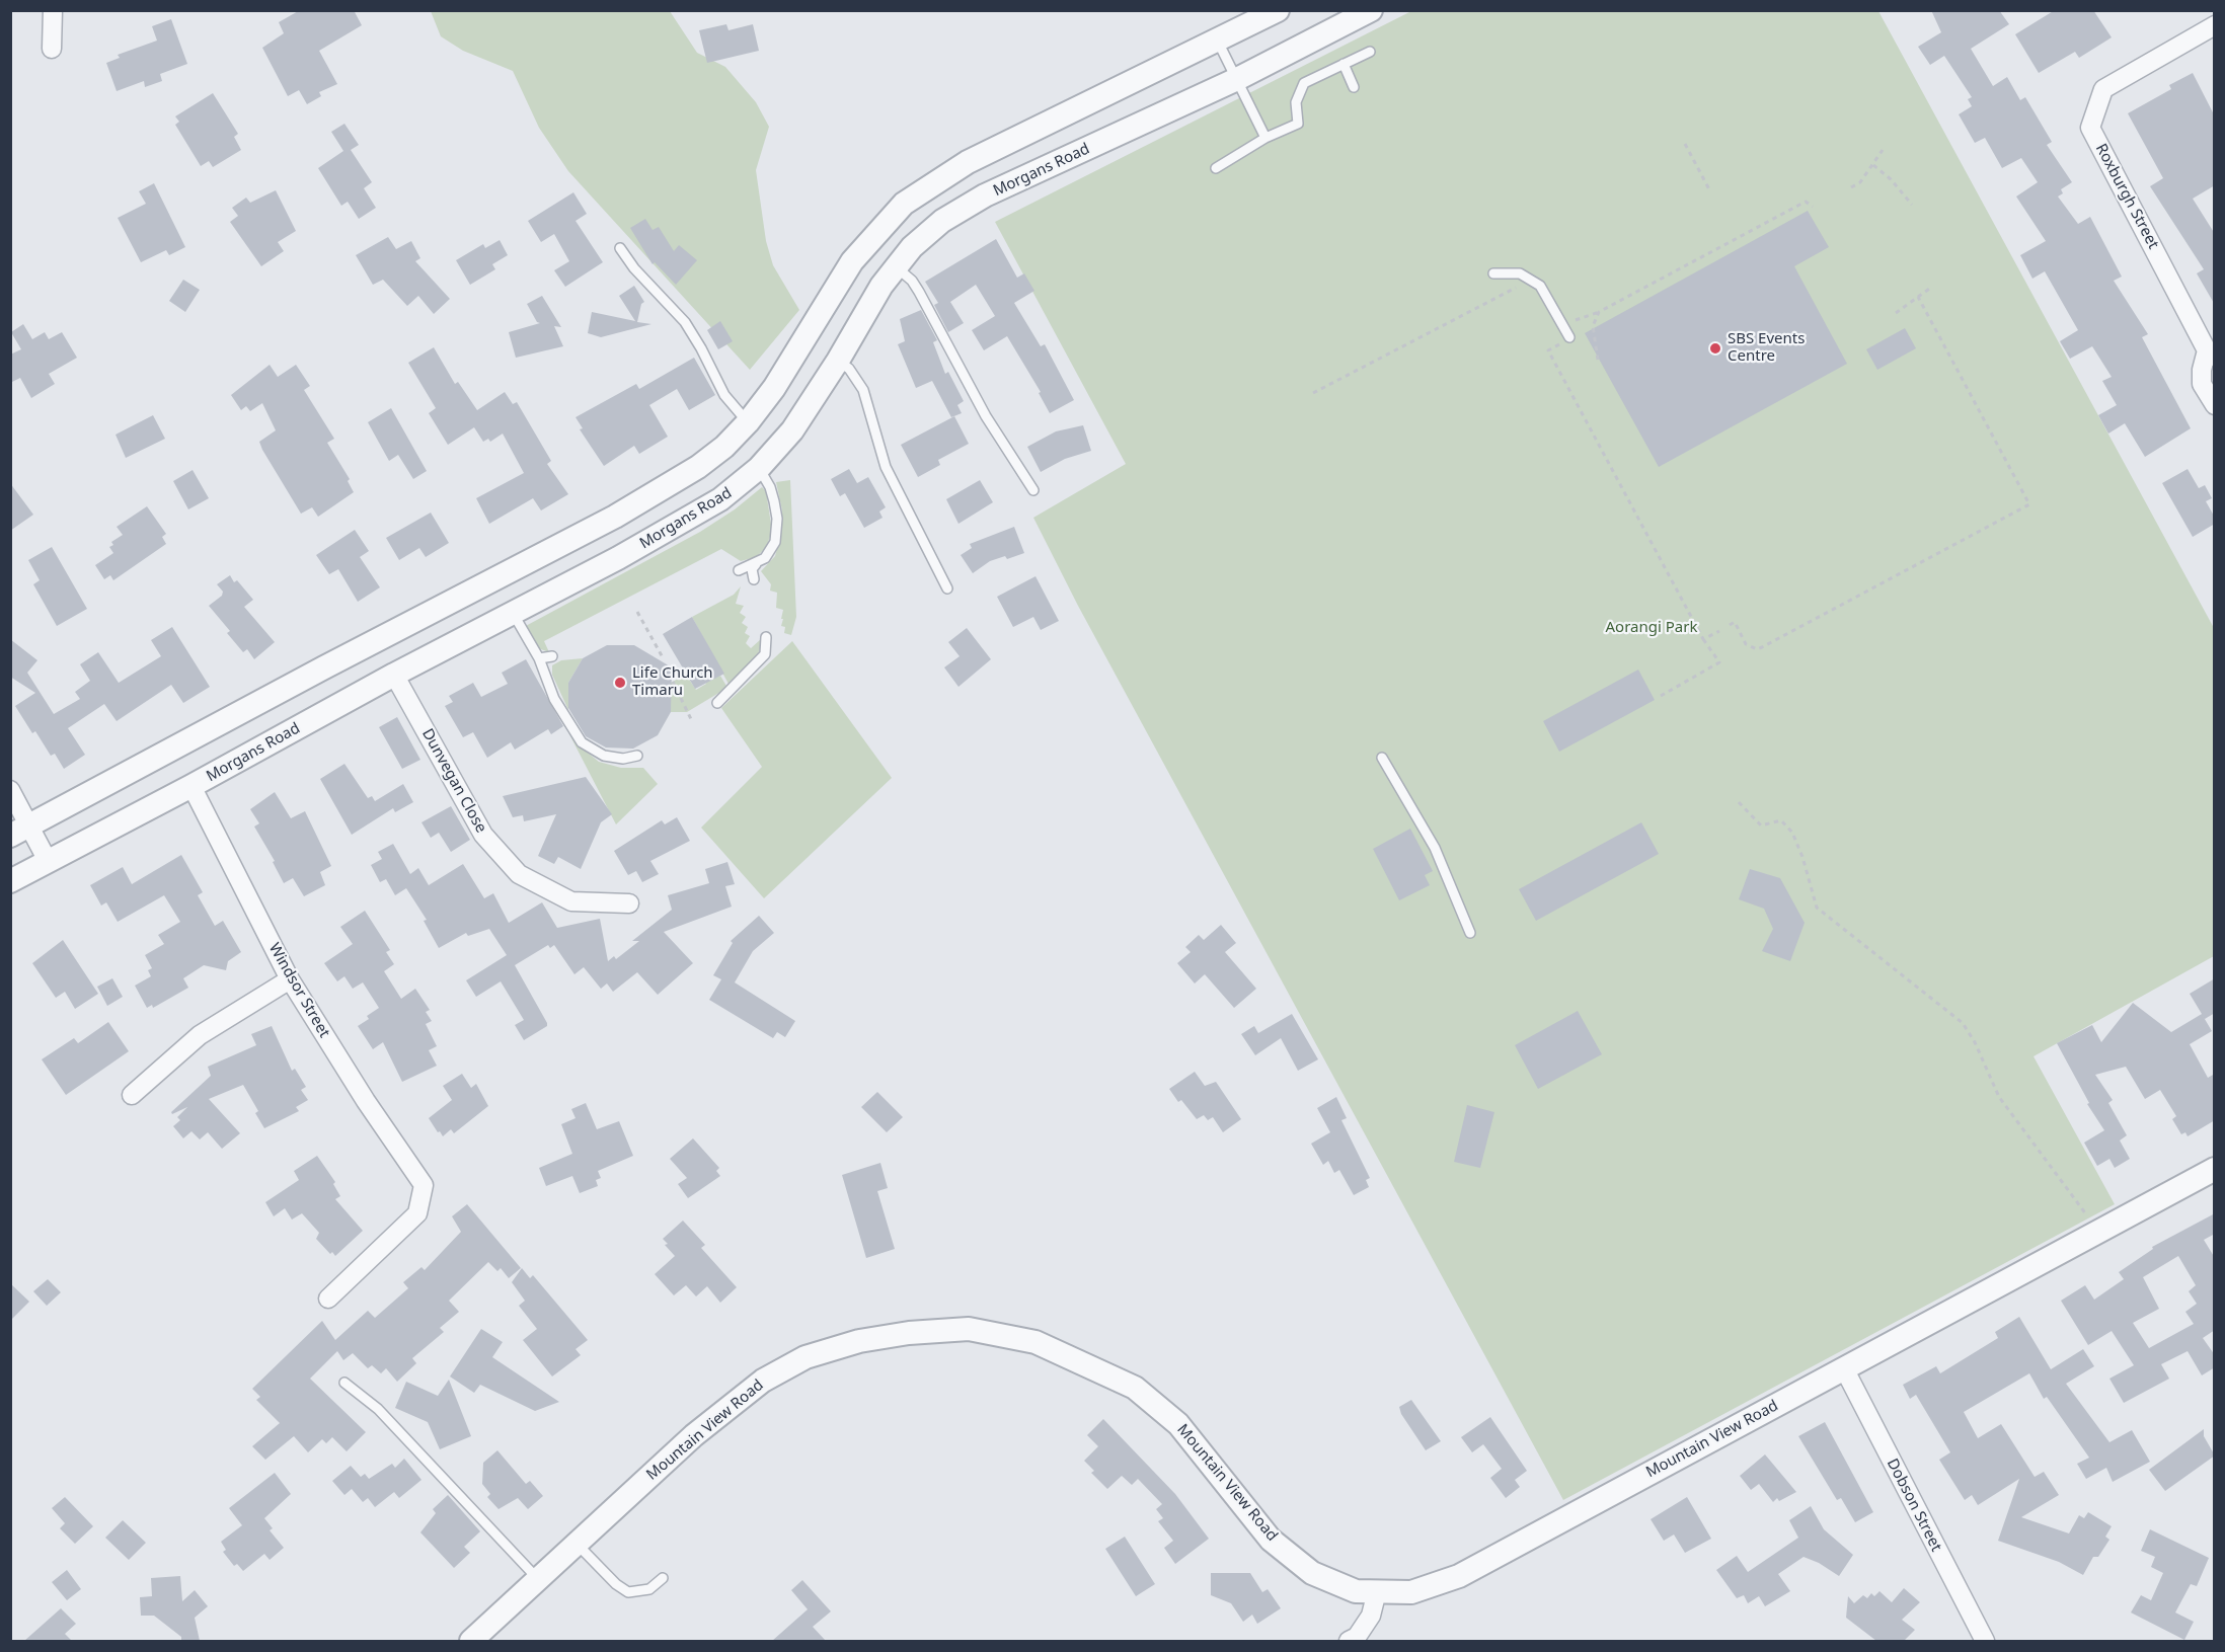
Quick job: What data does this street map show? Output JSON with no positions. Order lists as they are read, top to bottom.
{
  "streets": {
    "street": [
      "Morgans Road",
      "Roxburgh Street",
      "Dunvegan Close",
      "Windsor Street",
      "Mountain View Road",
      "Dobson Street"
    ]
  },
  "crossings": [
    ["Morgans Road", "Dunvegan Close"],
    ["Morgans Road", "Windsor Street"],
    ["Mountain View Road", "Dobson Street"]
  ],
  "parks": ["Aorangi Park"],
  "places": ["SBS Events Centre", "Life Church Timaru"]
}
